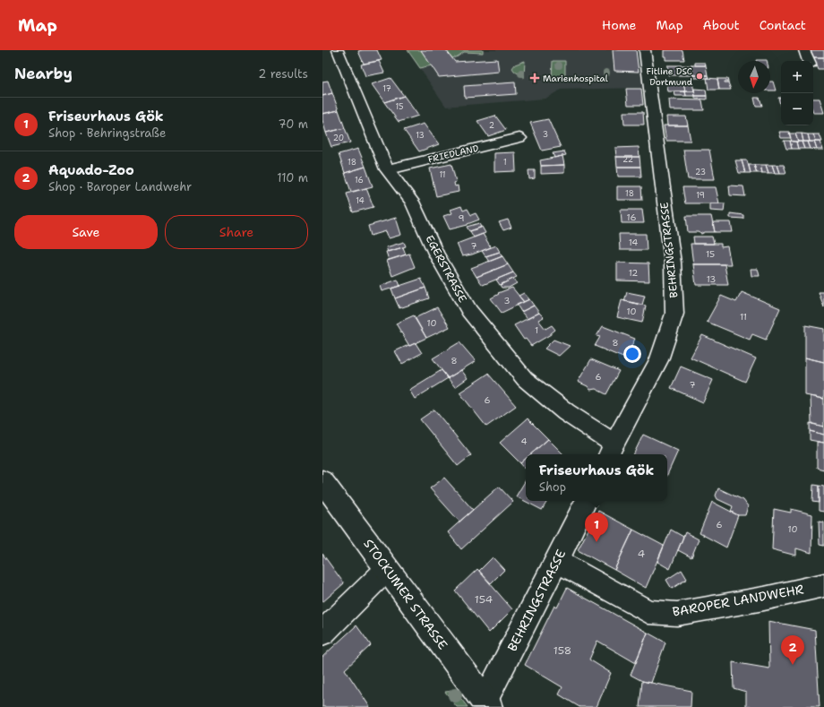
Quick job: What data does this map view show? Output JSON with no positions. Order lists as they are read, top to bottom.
{
  "streets": {
    "main road": ["STOCKUMER STRASSE"],
    "street": [
      "FRIEDLAND",
      "BEHRINGSTRASSE",
      "EGERSTRASSE",
      "BAROPER LANDWEHR"
    ]
  },
  "crossings": [
    ["FRIEDLAND", "EGERSTRASSE"],
    ["BEHRINGSTRASSE", "EGERSTRASSE"],
    ["BEHRINGSTRASSE", "STOCKUMER STRASSE"],
    ["BEHRINGSTRASSE", "BAROPER LANDWEHR"]
  ],
  "places": {
    "other": ["Fitline DSC Dortmund"],
    "health": ["Marienhospital"]
  },
  "house_numbers": [
    "17",
    "15",
    "2",
    "3",
    "13",
    "20",
    "22",
    "18",
    "1",
    "23",
    "11",
    "16",
    "18",
    "19",
    "14",
    "16",
    "9",
    "14",
    "7",
    "15",
    "12",
    "13",
    "3",
    "10",
    "11",
    "10",
    "1",
    "8",
    "8",
    "6",
    "7",
    "6",
    "4",
    "6",
    "10",
    "4",
    "154",
    "158"
  ],
  "north": "bottom",
  "page": {
    "header": "Map",
    "nav": [
      "Home",
      "Map",
      "About",
      "Contact"
    ],
    "heading": ["Nearby", "2 results"],
    "map_buttons": ["+", "−"],
    "list": [
      {
        "mark": "1",
        "name": "Friseurhaus Gök",
        "note": "Shop · Behringstraße",
        "value": "70 m"
      },
      {
        "mark": "2",
        "name": "Aquado-Zoo",
        "note": "Shop · Baroper Landwehr",
        "value": "110 m"
      }
    ],
    "buttons": ["Save", "Share"],
    "popup": ["Friseurhaus Gök", "Shop"],
    "pins": ["1", "2"]
  }
}
